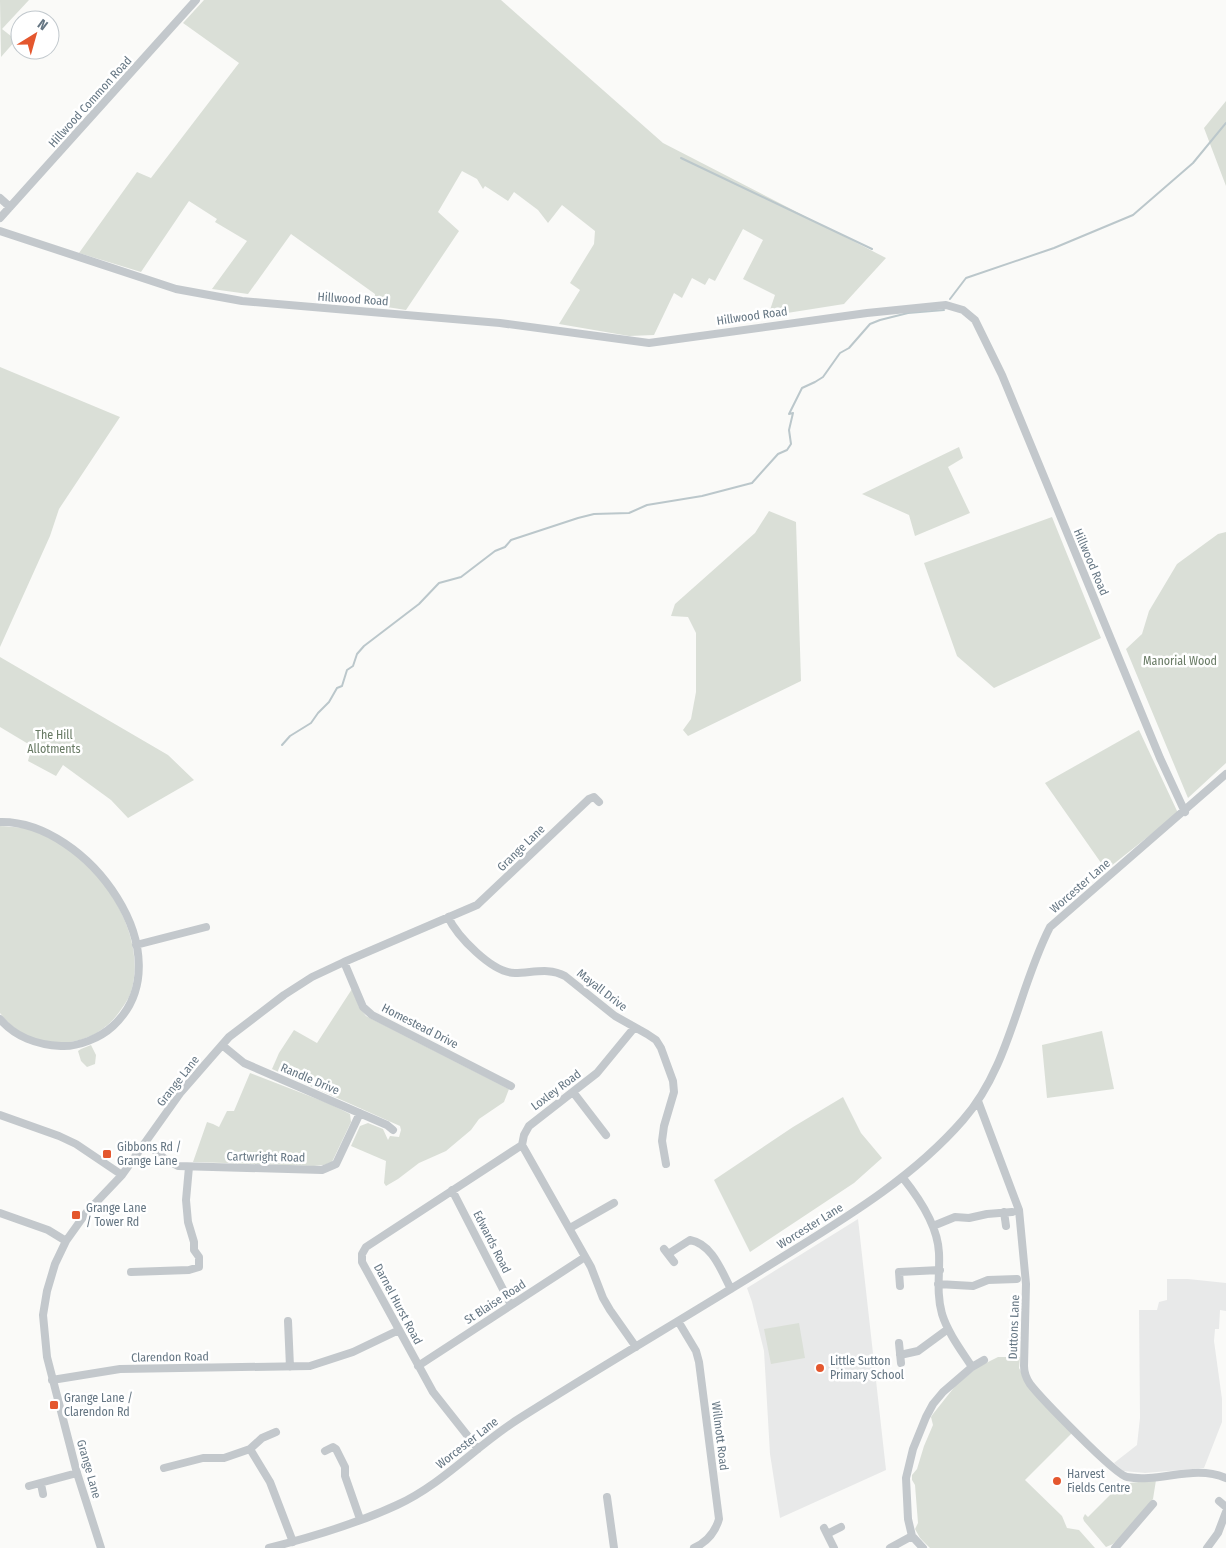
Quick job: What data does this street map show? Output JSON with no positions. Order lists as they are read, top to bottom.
{
  "streets": {
    "street": [
      "Hillwood Common Road",
      "Hillwood Road",
      "Grange Lane",
      "Worcester Lane",
      "Mayall Drive",
      "Homestead Drive",
      "Randle Drive",
      "Loxley Road",
      "Cartwright Road",
      "Edwards Road",
      "St Blaise Road",
      "Darnel Hurst Road",
      "Duttons Lane",
      "Clarendon Road",
      "Willmott Road"
    ]
  },
  "crossings": [
    ["Hillwood Common Road", "Hillwood Road"],
    ["Hillwood Road", "Worcester Lane"],
    ["Grange Lane", "Mayall Drive"],
    ["Grange Lane", "Homestead Drive"],
    ["Grange Lane", "Randle Drive"],
    ["Grange Lane", "Cartwright Road"],
    ["Grange Lane", "Clarendon Road"],
    ["Worcester Lane", "Darnel Hurst Road"],
    ["Worcester Lane", "Duttons Lane"],
    ["Worcester Lane", "Willmott Road"],
    ["Mayall Drive", "Loxley Road"],
    ["Randle Drive", "Cartwright Road"],
    ["Loxley Road", "Darnel Hurst Road"],
    ["Edwards Road", "St Blaise Road"],
    ["Edwards Road", "Darnel Hurst Road"],
    ["St Blaise Road", "Darnel Hurst Road"],
    ["Darnel Hurst Road", "Clarendon Road"]
  ],
  "parks": ["Manorial Wood", "The Hill Allotments"],
  "places": {
    "transit": ["Gibbons Rd / Grange Lane", "Grange Lane / Tower Rd", "Grange Lane / Clarendon Rd"],
    "other": ["Little Sutton Primary School", "Harvest Fields Centre"]
  },
  "north": "top right"
}
